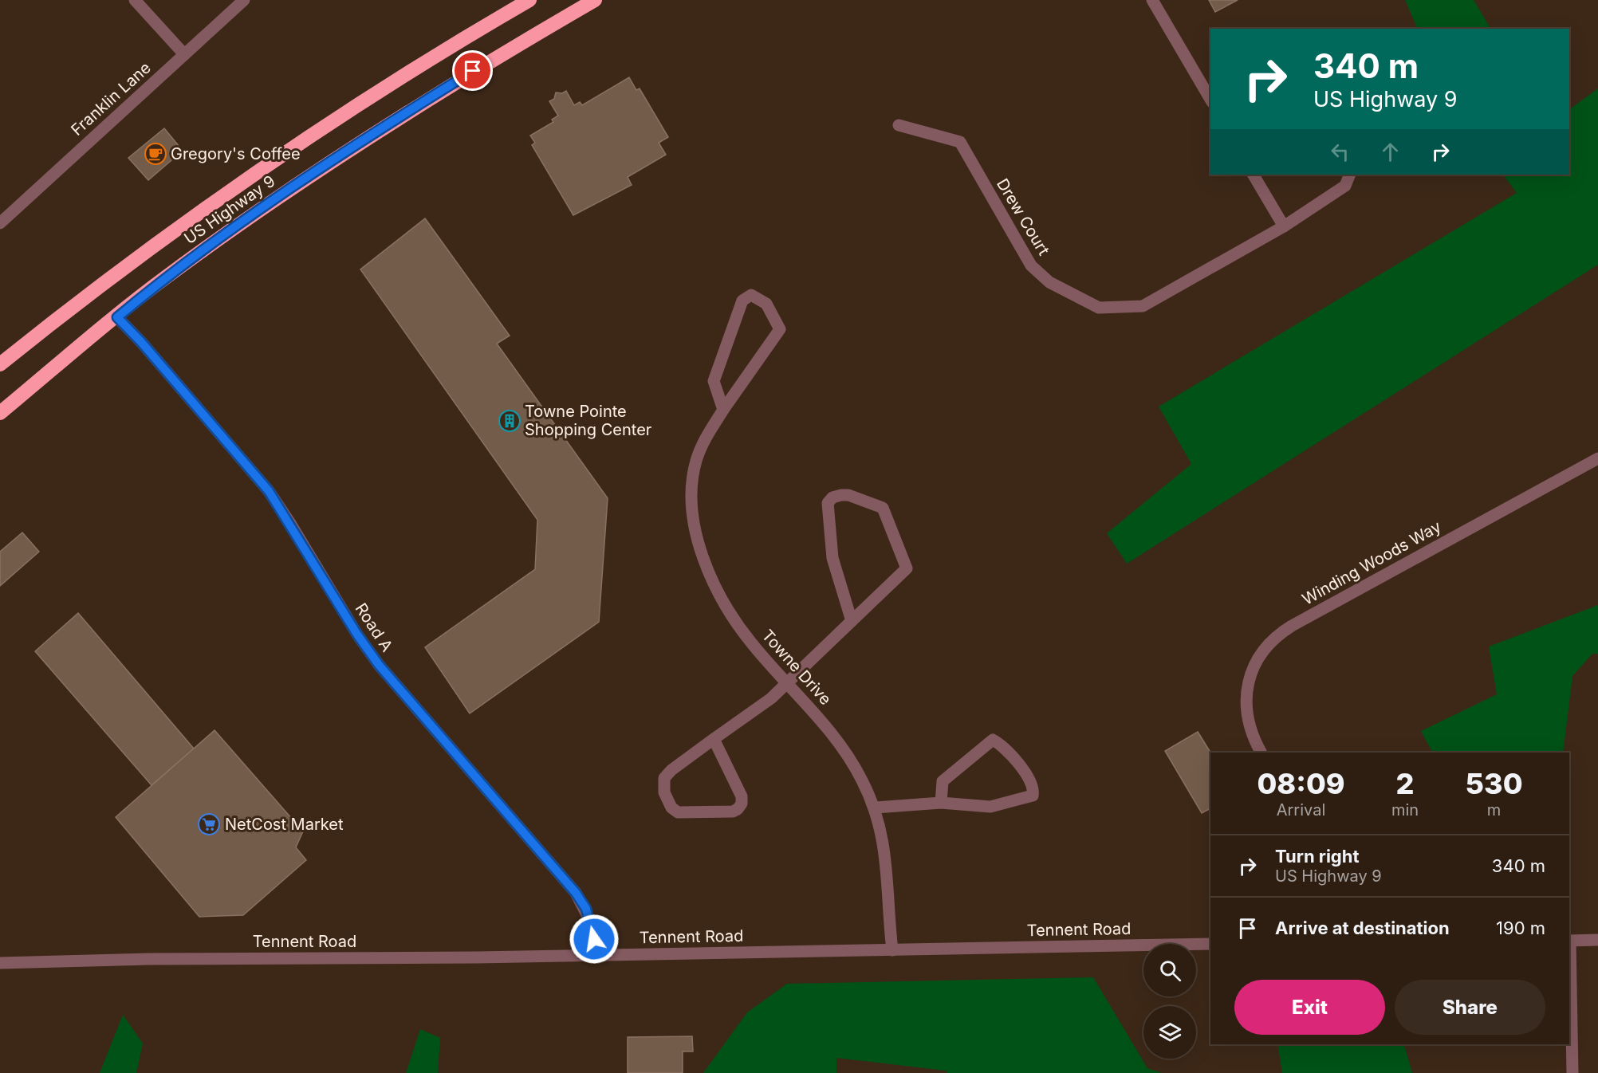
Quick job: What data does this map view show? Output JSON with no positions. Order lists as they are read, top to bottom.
{
  "streets": {
    "highway": ["US Highway 9"],
    "street": [
      "Franklin Lane",
      "Drew Court",
      "Winding Woods Way",
      "Road A",
      "Towne Drive",
      "Tennent Road"
    ]
  },
  "crossings": [
    ["US Highway 9", "Road A"],
    ["Road A", "Tennent Road"],
    ["Towne Drive", "Tennent Road"]
  ],
  "places": {
    "cafe": ["Gregory's Coffee"],
    "building": ["Towne Pointe Shopping Center"],
    "supermarket": ["NetCost Market"]
  },
  "page": {
    "turn": ["340 m", "US Highway 9"],
    "eta": [
      "08:09",
      "Arrival",
      "2",
      "min",
      "530",
      "m"
    ],
    "list": [
      {
        "name": "Turn right",
        "note": "US Highway 9",
        "value": "340 m"
      },
      {
        "name": "Arrive at destination",
        "value": "190 m"
      }
    ],
    "buttons": ["Exit", "Share"]
  }
}
